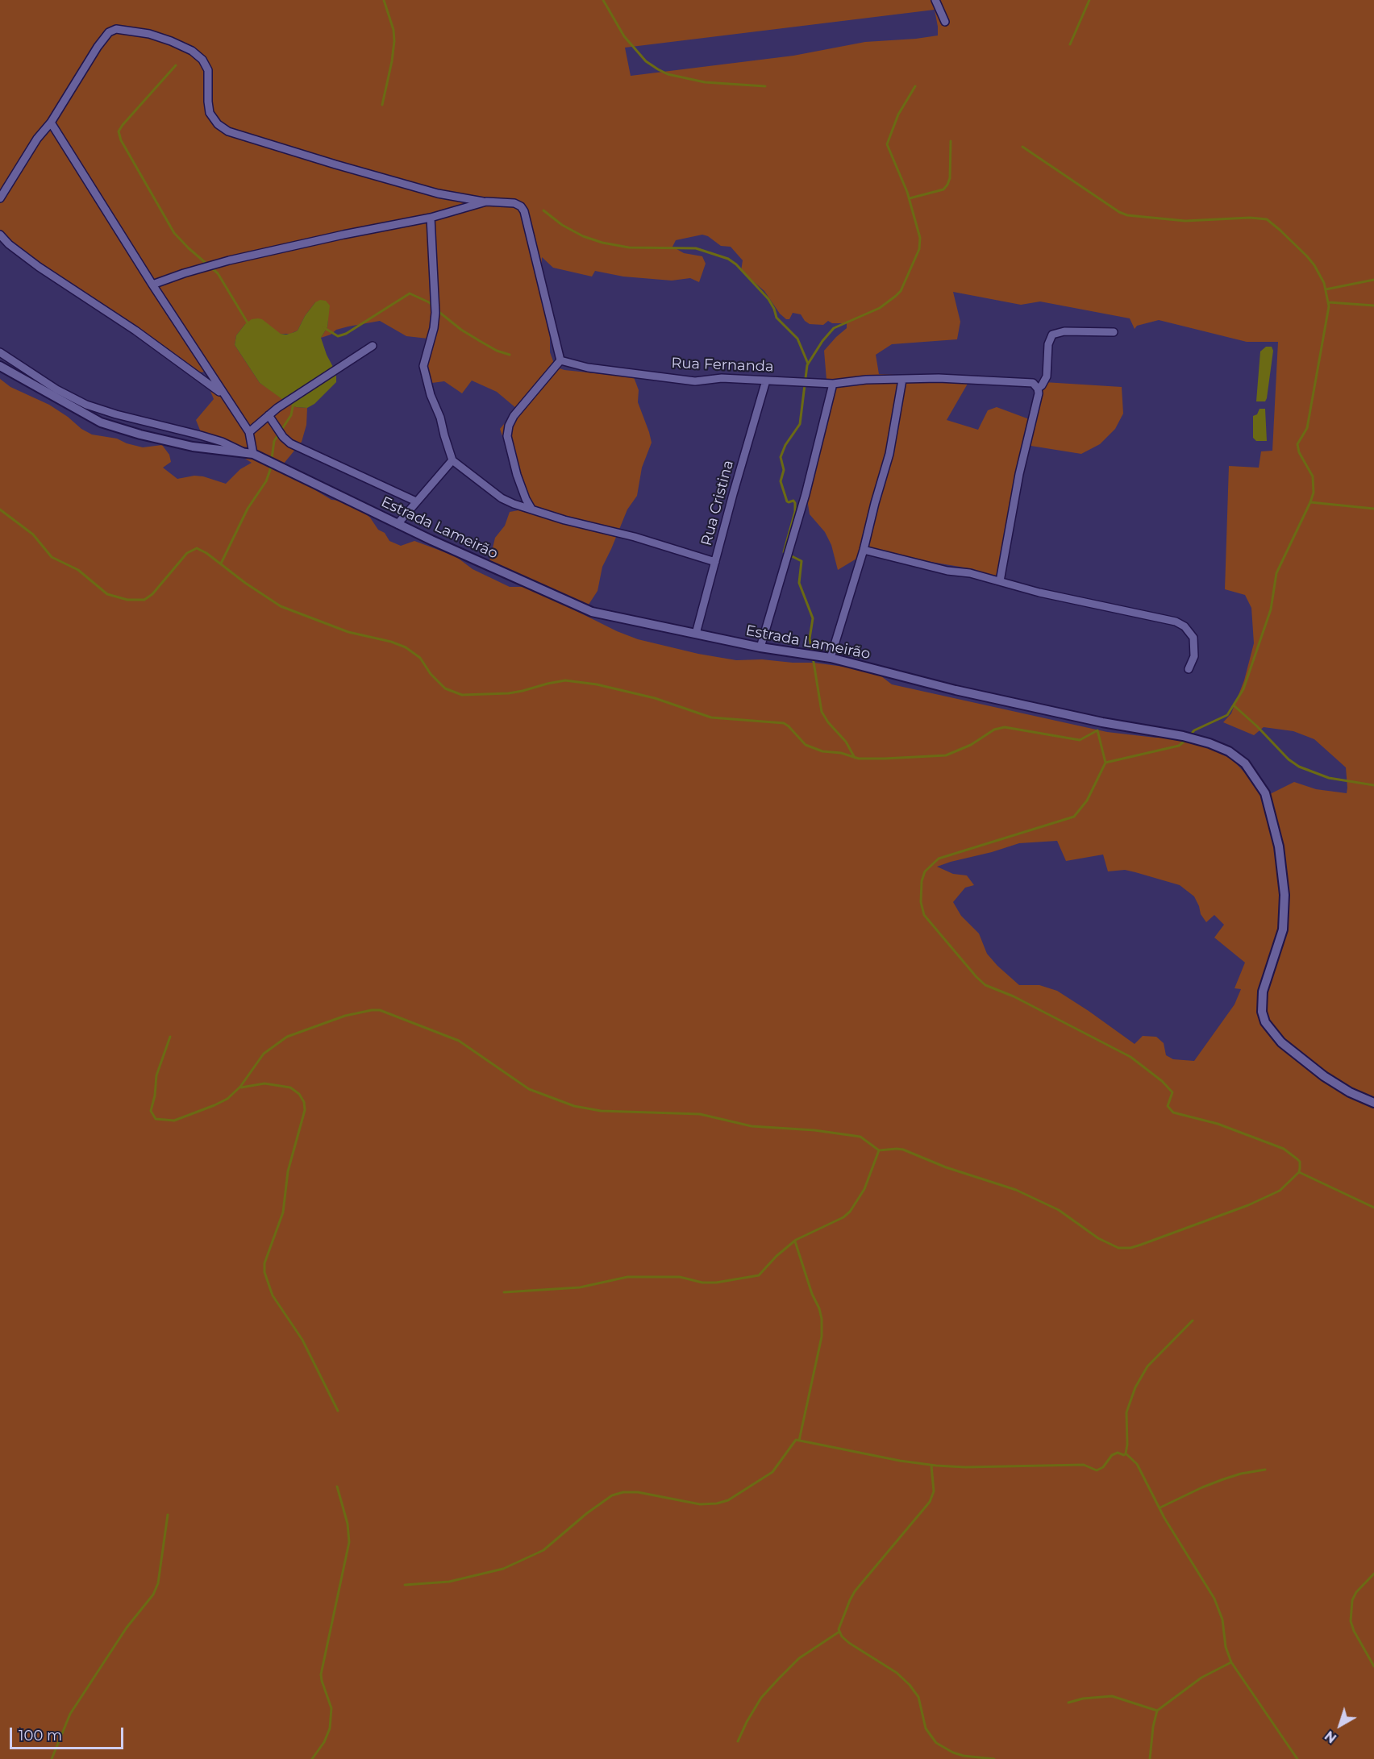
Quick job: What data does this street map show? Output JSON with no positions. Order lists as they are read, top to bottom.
{
  "streets": {
    "street": ["Rua Fernanda", "Rua Cristina", "Estrada Lameirão"]
  },
  "crossings": [
    ["Rua Fernanda", "Rua Cristina"],
    ["Rua Cristina", "Estrada Lameirão"]
  ],
  "scale_bar": "100 m",
  "north": "bottom left"
}
